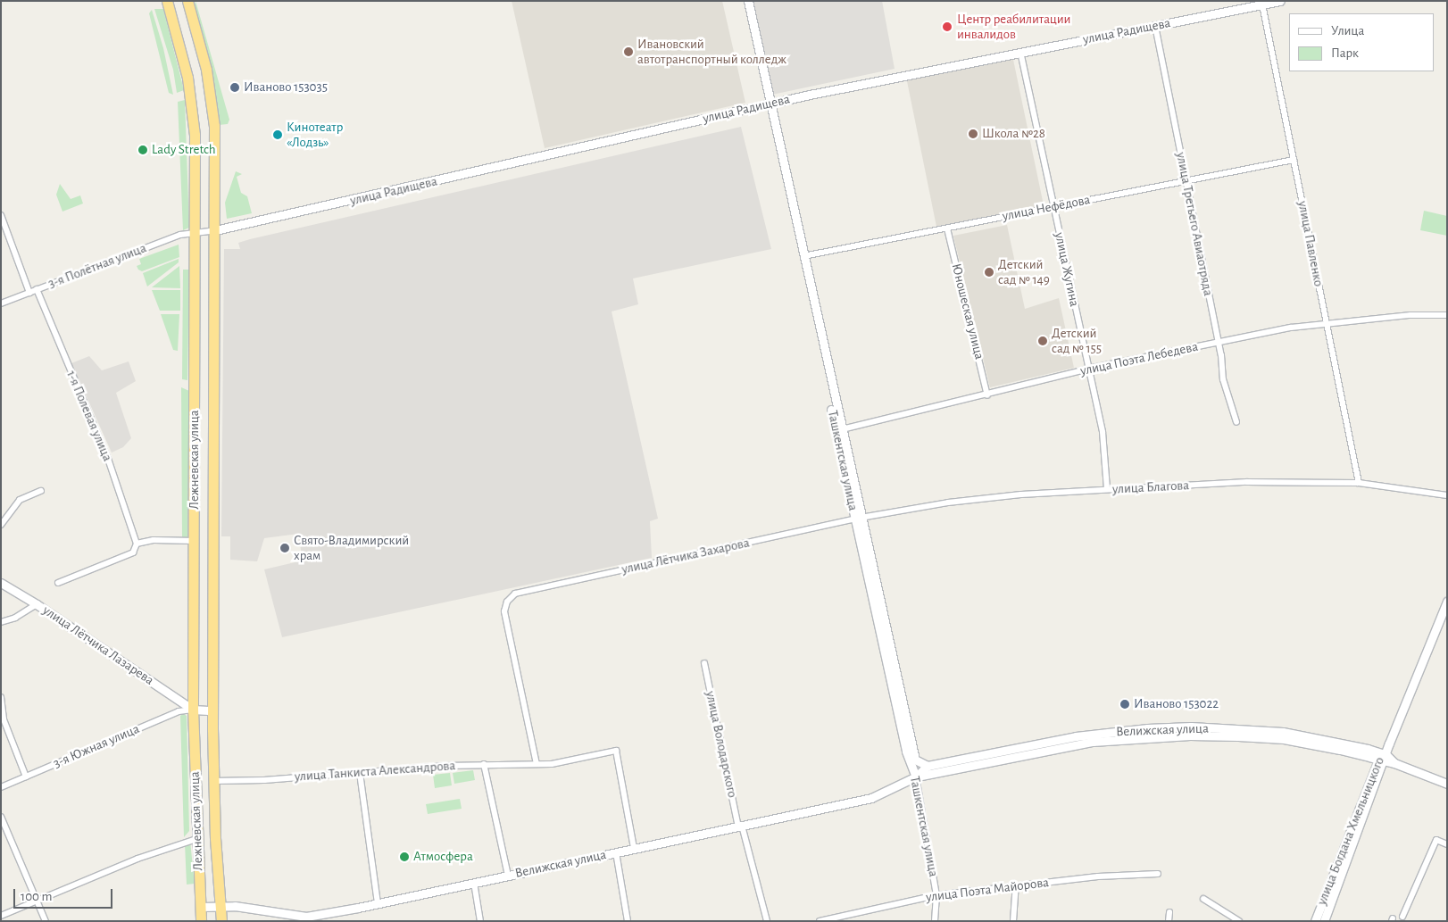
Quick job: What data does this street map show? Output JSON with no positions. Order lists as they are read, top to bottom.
{
  "streets": {
    "highway": ["Лежневская улица"],
    "main road": [
      "улица Радищева",
      "Ташкентская улица",
      "улица Лётчика Лазарева",
      "Велижская улица",
      "улица Богдана Хмельницкого"
    ],
    "street": [
      "улица Нефёдова",
      "улица Третьего Авиаотряда",
      "улица Павленко",
      "3-я Полётная улица",
      "улица Жугина",
      "Юношеская улица",
      "улица Поэта Лебедева",
      "1-я Полевая улица",
      "улица Благова",
      "улица Лётчика Захарова",
      "улица Володарского",
      "3-я Южная улица",
      "улица Танкиста Александрова",
      "улица Поэта Майорова"
    ]
  },
  "crossings": [
    ["улица Радищева", "улица Третьего Авиаотряда"],
    ["улица Радищева", "улица Павленко"],
    ["улица Радищева", "улица Жугина"],
    ["улица Радищева", "Лежневская улица"],
    ["улица Радищева", "Ташкентская улица"],
    ["улица Нефёдова", "улица Третьего Авиаотряда"],
    ["улица Нефёдова", "улица Павленко"],
    ["улица Нефёдова", "улица Жугина"],
    ["улица Нефёдова", "Юношеская улица"],
    ["улица Нефёдова", "Ташкентская улица"],
    ["улица Третьего Авиаотряда", "улица Поэта Лебедева"],
    ["улица Павленко", "улица Поэта Лебедева"],
    ["улица Павленко", "улица Благова"],
    ["3-я Полётная улица", "1-я Полевая улица"],
    ["3-я Полётная улица", "Лежневская улица"],
    ["улица Жугина", "улица Поэта Лебедева"],
    ["улица Жугина", "улица Благова"],
    ["Юношеская улица", "улица Поэта Лебедева"],
    ["улица Поэта Лебедева", "Ташкентская улица"],
    ["Лежневская улица", "улица Лётчика Лазарева"],
    ["Лежневская улица", "Велижская улица"],
    ["Лежневская улица", "3-я Южная улица"],
    ["Лежневская улица", "улица Танкиста Александрова"],
    ["Ташкентская улица", "улица Благова"],
    ["Ташкентская улица", "улица Лётчика Захарова"],
    ["Ташкентская улица", "Велижская улица"],
    ["Ташкентская улица", "улица Поэта Майорова"],
    ["улица Благова", "улица Лётчика Захарова"],
    ["улица Лётчика Захарова", "улица Танкиста Александрова"],
    ["улица Лётчика Лазарева", "3-я Южная улица"],
    ["Велижская улица", "улица Володарского"],
    ["Велижская улица", "улица Танкиста Александрова"],
    ["Велижская улица", "улица Богдана Хмельницкого"]
  ],
  "places": [
    "Центр реабилитации инвалидов",
    "Ивановский автотранспортный колледж",
    "Иваново 153035",
    "Школа №28",
    "Кинотеатр «Лодзь»",
    "Lady Stretch",
    "Детский сад № 149",
    "Детский сад № 155",
    "Свято-Владимирский храм",
    "Иваново 153022",
    "Атмосфера"
  ],
  "legend": ["Улица", "Парк"],
  "scale_bar": "100 m"
}
